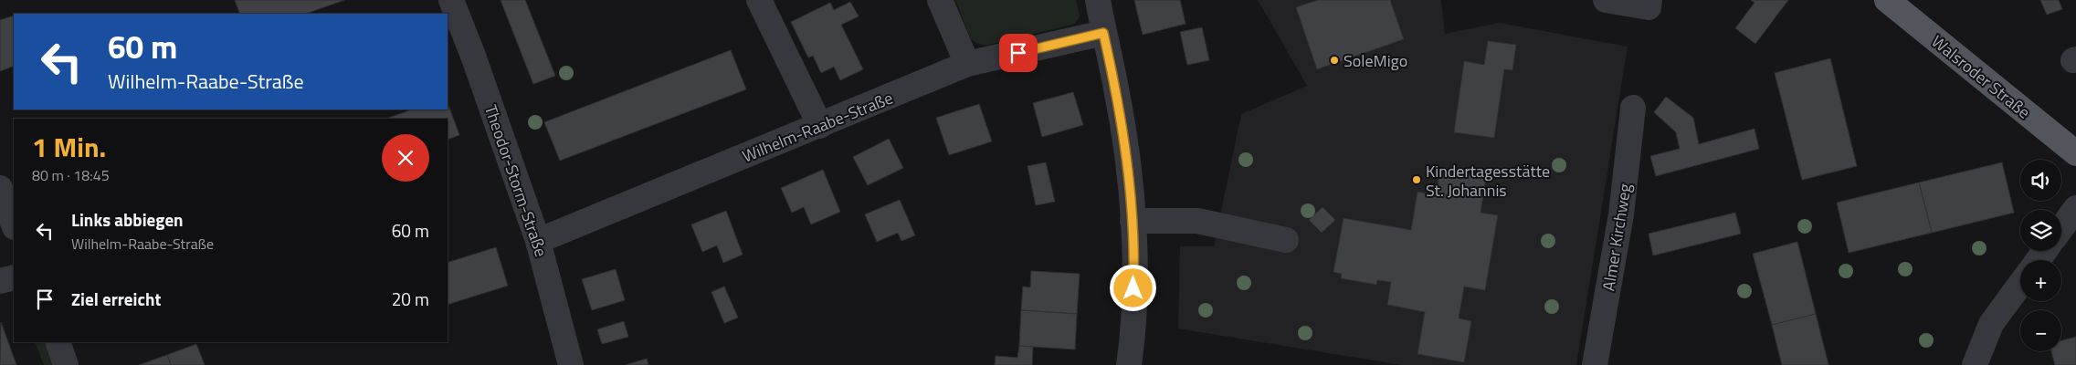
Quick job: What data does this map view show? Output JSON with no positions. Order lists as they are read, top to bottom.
{
  "streets": {
    "main road": ["Walsroder Straße"],
    "street": ["Wilhelm-Raabe-Straße", "Theodor-Storm-Straße", "Almer Kirchweg"]
  },
  "crossings": [
    ["Wilhelm-Raabe-Straße", "Theodor-Storm-Straße"]
  ],
  "places": ["SoleMigo", "Kindertagesstätte St. Johannis"],
  "page": {
    "turn": ["60 m", "Wilhelm-Raabe-Straße"],
    "heading": ["1 Min.", "80 m · 18:45"],
    "map_buttons": ["+", "−"],
    "list": [
      {
        "name": "Links abbiegen",
        "note": "Wilhelm-Raabe-Straße",
        "value": "60 m"
      },
      {
        "name": "Ziel erreicht",
        "value": "20 m"
      }
    ]
  }
}
